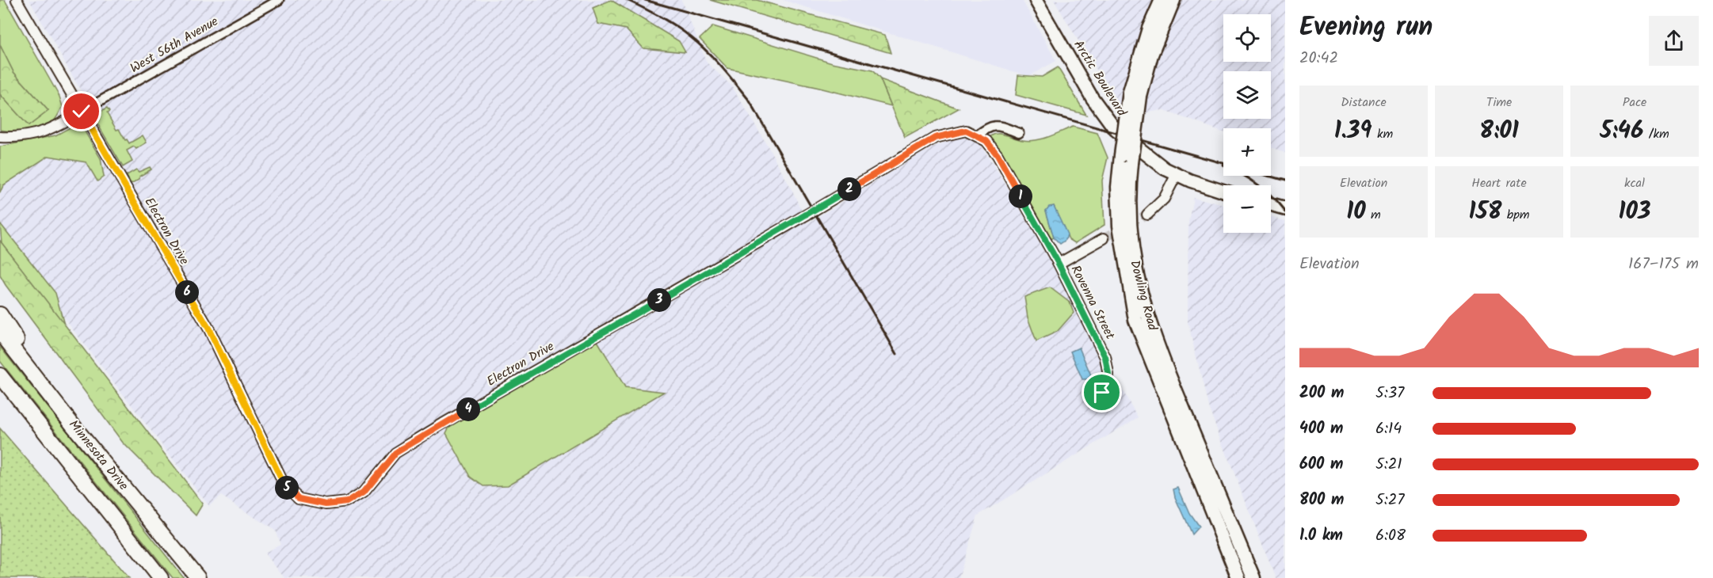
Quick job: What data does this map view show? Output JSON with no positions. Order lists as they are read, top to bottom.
{
  "streets": {
    "highway": ["Minnesota Drive"],
    "main road": ["Arctic Boulevard", "Dowling Road"],
    "street": ["West 56th Avenue", "Electron Drive", "Rovenna Street"]
  },
  "crossings": [
    ["West 56th Avenue", "Electron Drive"],
    ["Electron Drive", "Rovenna Street"]
  ],
  "page": {
    "heading": ["Evening run", "20:42"],
    "map_buttons": ["+", "−"],
    "stats": [
      ["Distance", "1.39 km"],
      ["Time", "8:01"],
      ["Pace", "5:46 /km"],
      ["Elevation", "10 m"],
      ["Heart rate", "158 bpm"],
      ["kcal", "103"]
    ],
    "pins": [
      "2",
      "1",
      "6",
      "3",
      "4",
      "5"
    ],
    "chart": ["Elevation", "167–175 m"],
    "list": [
      {
        "name": "200 m",
        "note": "5:37"
      },
      {
        "name": "400 m",
        "note": "6:14"
      },
      {
        "name": "600 m",
        "note": "5:21"
      },
      {
        "name": "800 m",
        "note": "5:27"
      },
      {
        "name": "1.0 km",
        "note": "6:08"
      }
    ]
  }
}
